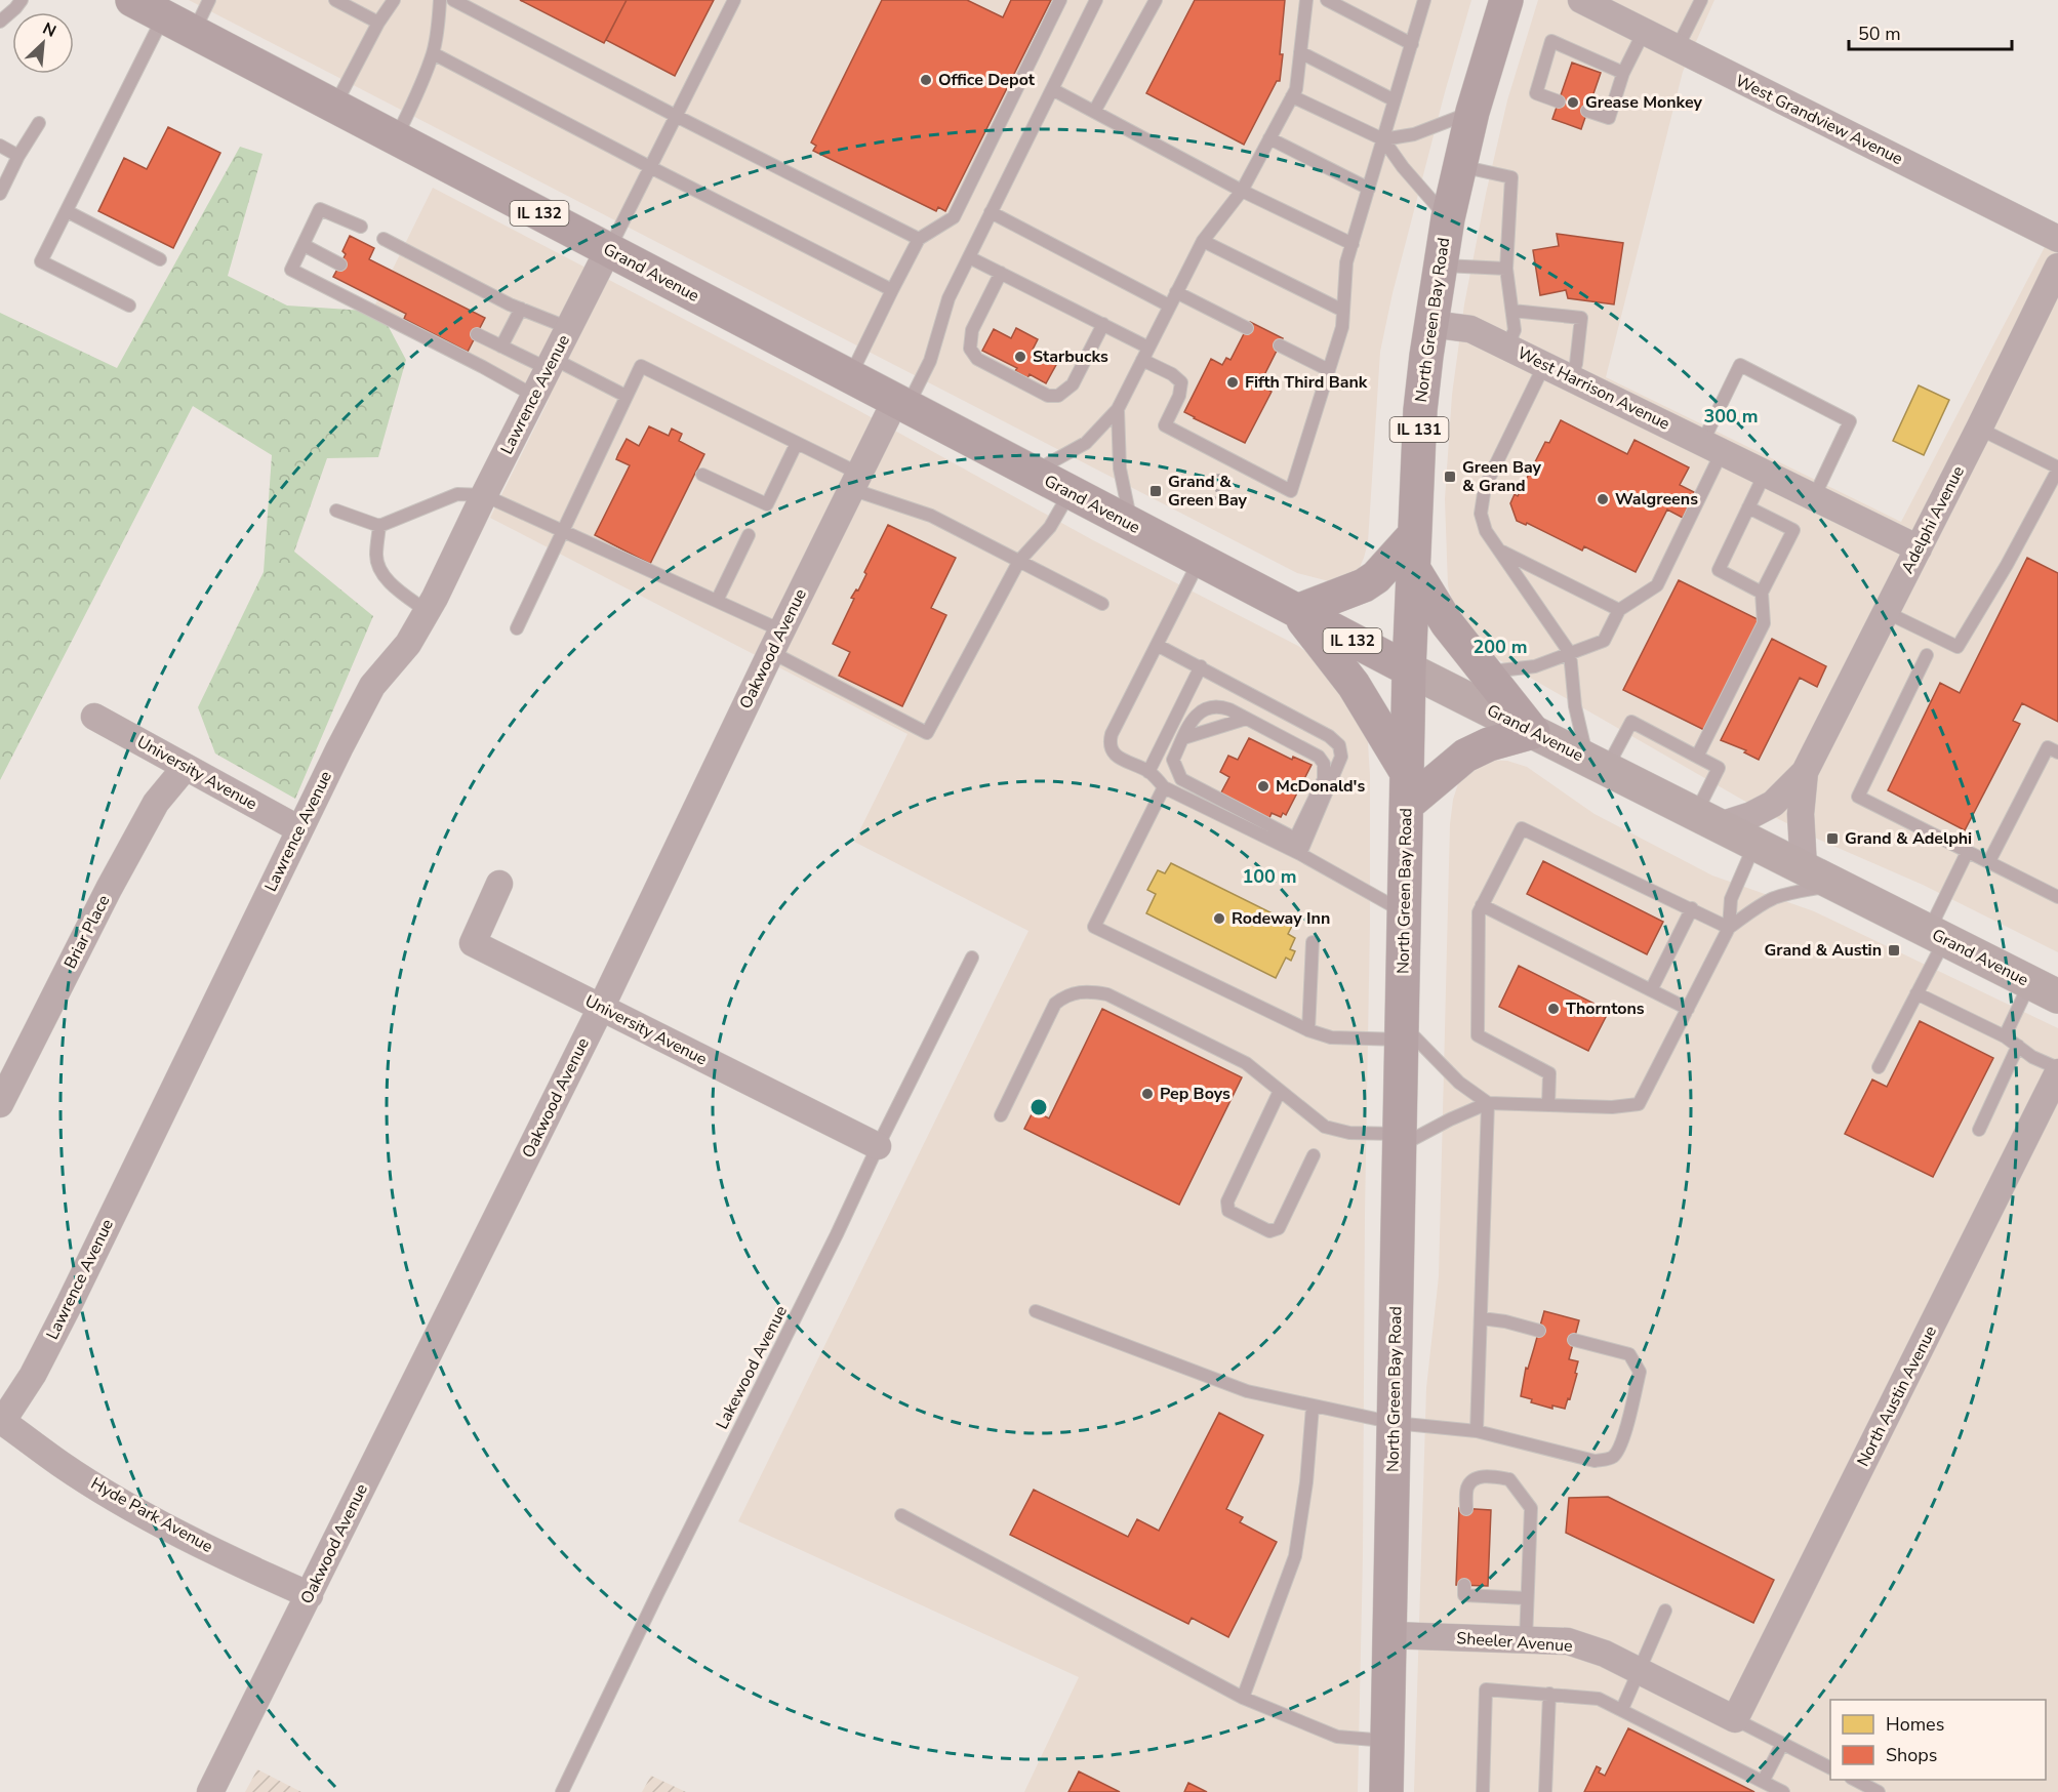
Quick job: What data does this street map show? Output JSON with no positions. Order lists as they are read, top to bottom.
{
  "streets": {
    "main road": [
      "IL 132",
      "Grand Avenue",
      "North Green Bay Road",
      "IL 131"
    ],
    "street": [
      "West Grandview Avenue",
      "West Harrison Avenue",
      "Lawrence Avenue",
      "Adelphi Avenue",
      "Oakwood Avenue",
      "University Avenue",
      "Briar Place",
      "North Austin Avenue",
      "Hyde Park Avenue",
      "Sheeler Avenue"
    ],
    "lane": ["Lakewood Avenue"]
  },
  "crossings": [
    ["Grand Avenue", "North Green Bay Road"],
    ["Grand Avenue", "Lawrence Avenue"],
    ["Grand Avenue", "Adelphi Avenue"],
    ["Grand Avenue", "Oakwood Avenue"],
    ["North Green Bay Road", "West Harrison Avenue"],
    ["North Green Bay Road", "Sheeler Avenue"],
    ["West Harrison Avenue", "Adelphi Avenue"],
    ["Lawrence Avenue", "University Avenue"],
    ["Lawrence Avenue", "Hyde Park Avenue"],
    ["Oakwood Avenue", "University Avenue"],
    ["Oakwood Avenue", "Hyde Park Avenue"],
    ["University Avenue", "Briar Place"],
    ["University Avenue", "Lakewood Avenue"],
    ["North Austin Avenue", "Sheeler Avenue"]
  ],
  "places": {
    "other": [
      "Office Depot",
      "Grease Monkey",
      "Starbucks",
      "Fifth Third Bank",
      "Walgreens",
      "McDonald's",
      "Rodeway Inn",
      "Thorntons",
      "Pep Boys"
    ],
    "transit": [
      "Green Bay & Grand",
      "Grand & Green Bay",
      "Grand & Adelphi",
      "Grand & Austin"
    ]
  },
  "legend": ["Homes", "Shops"],
  "scale_bar": "50 m",
  "north": "top right",
  "rings": ["300 m", "200 m", "100 m"]
}
